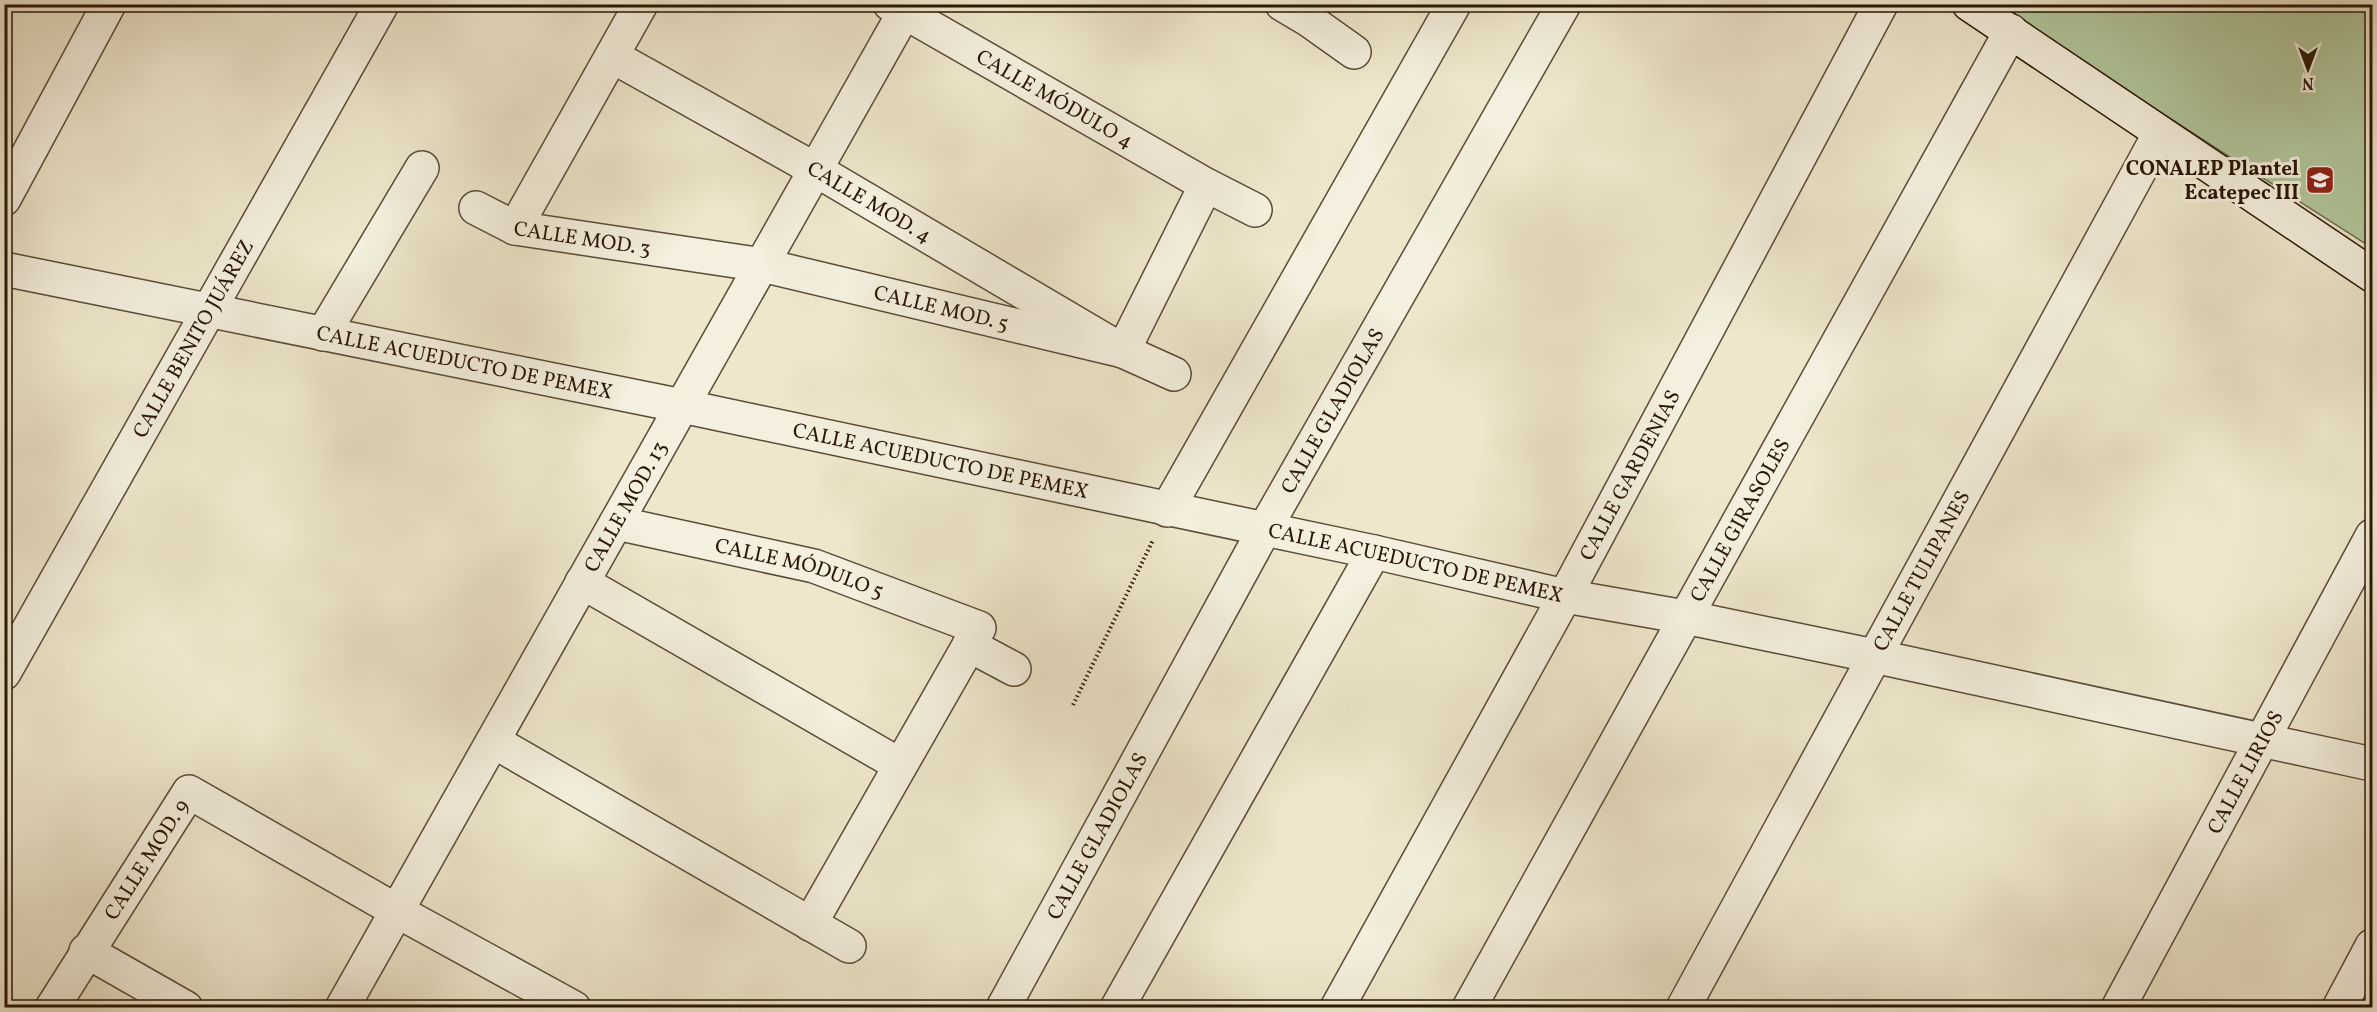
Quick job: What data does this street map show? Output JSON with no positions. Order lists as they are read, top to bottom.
{
  "streets": {
    "street": [
      "CALLE MÓDULO 4",
      "CALLE MOD. 4",
      "CALLE MOD. 3",
      "CALLE MOD. 5",
      "CALLE BENITO JUÁREZ",
      "CALLE ACUEDUCTO DE PEMEX",
      "CALLE GLADIOLAS",
      "CALLE GARDENIAS",
      "CALLE MOD. 13",
      "CALLE GIRASOLES",
      "CALLE MÓDULO 5",
      "CALLE TULIPANES",
      "CALLE LIRIOS",
      "CALLE MOD. 9"
    ]
  },
  "crossings": [
    ["CALLE MÓDULO 4", "CALLE MOD. 13"],
    ["CALLE MOD. 4", "CALLE MOD. 3"],
    ["CALLE MOD. 4", "CALLE MOD. 5"],
    ["CALLE MOD. 4", "CALLE MOD. 13"],
    ["CALLE MOD. 3", "CALLE MOD. 5"],
    ["CALLE MOD. 3", "CALLE MOD. 13"],
    ["CALLE MOD. 5", "CALLE MOD. 13"],
    ["CALLE BENITO JUÁREZ", "CALLE ACUEDUCTO DE PEMEX"],
    ["CALLE ACUEDUCTO DE PEMEX", "CALLE GLADIOLAS"],
    ["CALLE ACUEDUCTO DE PEMEX", "CALLE GARDENIAS"],
    ["CALLE ACUEDUCTO DE PEMEX", "CALLE MOD. 13"],
    ["CALLE ACUEDUCTO DE PEMEX", "CALLE GIRASOLES"],
    ["CALLE ACUEDUCTO DE PEMEX", "CALLE TULIPANES"],
    ["CALLE ACUEDUCTO DE PEMEX", "CALLE LIRIOS"],
    ["CALLE MOD. 13", "CALLE MÓDULO 5"],
    ["CALLE MOD. 13", "CALLE MOD. 9"]
  ],
  "places": {
    "school or university": ["CONALEP Plantel Ecatepec III"]
  },
  "north": "bottom"
}
